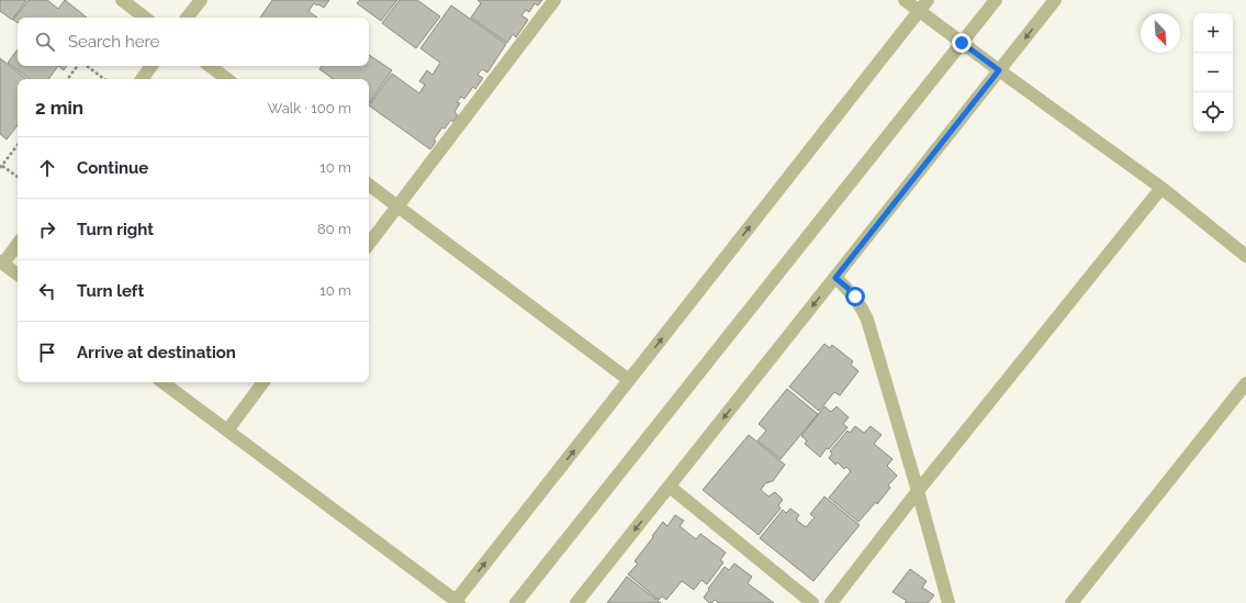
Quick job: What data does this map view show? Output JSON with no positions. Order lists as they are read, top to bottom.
{
  "north": "bottom right",
  "page": {
    "map_buttons": ["+", "−"],
    "search": "Search here",
    "heading": ["2 min", "Walk · 100 m"],
    "list": [
      ["Continue", "10 m"],
      ["Turn right", "80 m"],
      ["Turn left", "10 m"],
      "Arrive at destination"
    ]
  }
}
